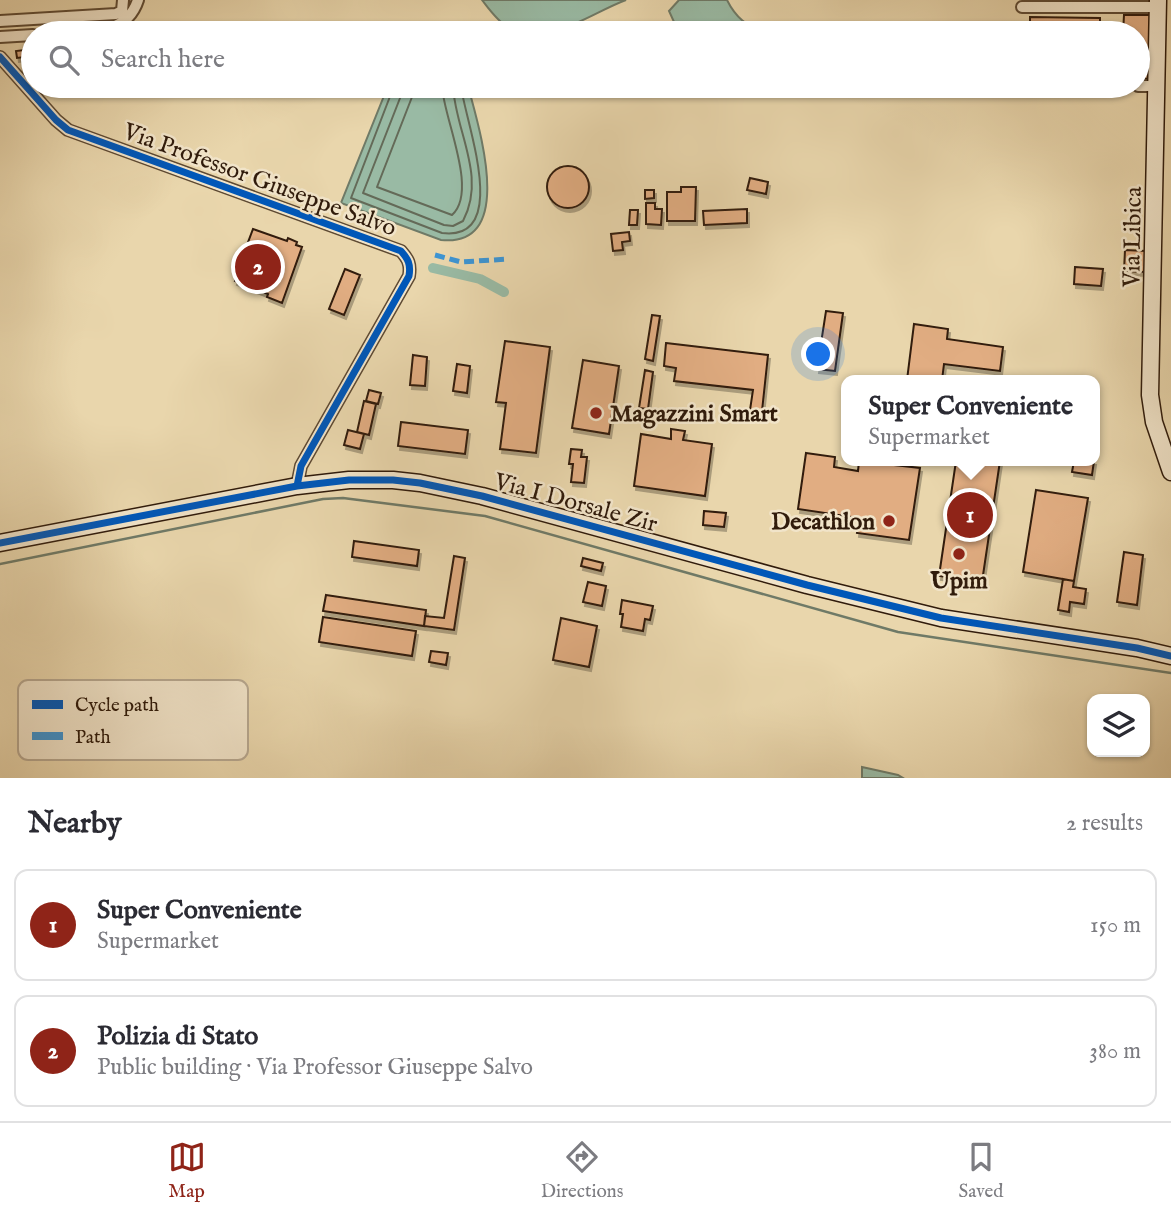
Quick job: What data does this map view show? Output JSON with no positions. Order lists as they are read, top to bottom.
{
  "streets": {
    "main road": ["Via Libica", "Via I Dorsale Zir"],
    "street": ["Via Professor Giuseppe Salvo"]
  },
  "crossings": [
    ["Via Professor Giuseppe Salvo", "Via I Dorsale Zir"]
  ],
  "places": ["Magazzini Smart", "Decathlon", "Upim"],
  "legend": ["Cycle path", "Path"],
  "page": {
    "search": "Search here",
    "pins": ["2", "1"],
    "popup": ["Super Conveniente", "Supermarket"],
    "heading": ["Nearby", "2 results"],
    "list": [
      {
        "mark": "1",
        "name": "Super Conveniente",
        "note": "Supermarket",
        "value": "150 m"
      },
      {
        "mark": "2",
        "name": "Polizia di Stato",
        "note": "Public building · Via Professor Giuseppe Salvo",
        "value": "380 m"
      }
    ],
    "nav": ["Map", "Directions", "Saved"]
  }
}
